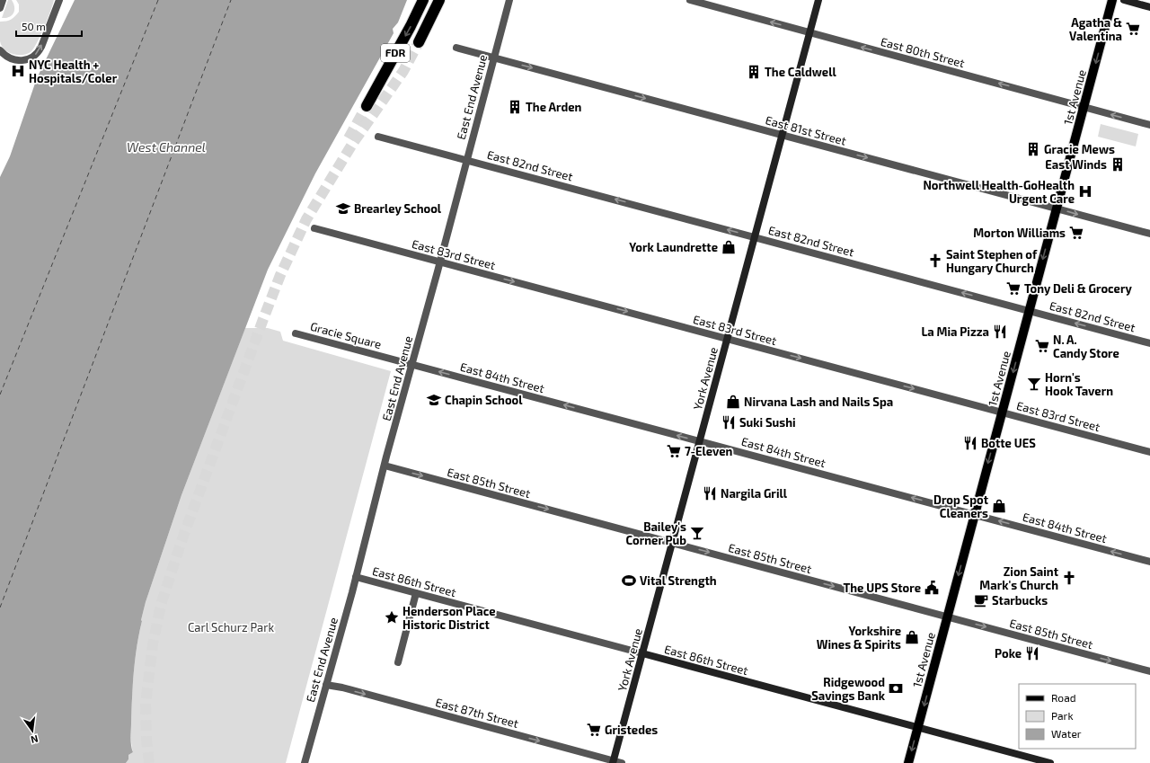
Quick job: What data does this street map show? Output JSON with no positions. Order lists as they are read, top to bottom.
{
  "streets": {
    "highway": ["FDR"],
    "main road": ["1st Avenue", "York Avenue", "East 86th Street"],
    "street": [
      "East 80th Street",
      "East End Avenue",
      "East 81st Street",
      "East 82nd Street",
      "East 83rd Street",
      "Gracie Square",
      "East 84th Street",
      "East 85th Street",
      "East 87th Street"
    ]
  },
  "crossings": [
    ["East 80th Street", "1st Avenue"],
    ["East 80th Street", "York Avenue"],
    ["East End Avenue", "East 81st Street"],
    ["East End Avenue", "East 82nd Street"],
    ["East End Avenue", "East 83rd Street"],
    ["East End Avenue", "Gracie Square"],
    ["East End Avenue", "East 84th Street"],
    ["East End Avenue", "East 85th Street"],
    ["East End Avenue", "East 86th Street"],
    ["East End Avenue", "East 87th Street"],
    ["1st Avenue", "East 81st Street"],
    ["1st Avenue", "East 82nd Street"],
    ["1st Avenue", "East 83rd Street"],
    ["1st Avenue", "East 84th Street"],
    ["1st Avenue", "East 85th Street"],
    ["1st Avenue", "East 86th Street"],
    ["East 81st Street", "York Avenue"],
    ["East 82nd Street", "York Avenue"],
    ["East 83rd Street", "York Avenue"],
    ["Gracie Square", "East 84th Street"],
    ["East 84th Street", "York Avenue"],
    ["York Avenue", "East 85th Street"],
    ["York Avenue", "East 86th Street"],
    ["York Avenue", "East 87th Street"]
  ],
  "one_way": [
    "East 80th Street",
    "1st Avenue",
    "East 81st Street",
    "East 82nd Street",
    "East 83rd Street",
    "East 84th Street",
    "East 85th Street",
    "East 87th Street"
  ],
  "water": ["West Channel"],
  "parks": ["Carl Schurz Park"],
  "places": {
    "supermarket": [
      "Agatha & Valentina",
      "Morton Williams",
      "Tony Deli & Grocery",
      "N. A. Candy Store",
      "7-Eleven",
      "Gristedes"
    ],
    "hospital": ["NYC Health + Hospitals/Coler", "Northwell Health-GoHealth Urgent Care"],
    "building": [
      "The Caldwell",
      "The Arden",
      "Gracie Mews",
      "East Winds"
    ],
    "school or university": ["Brearley School", "Chapin School"],
    "shop": [
      "York Laundrette",
      "Nirvana Lash and Nails Spa",
      "Drop Spot Cleaners",
      "Yorkshire Wines & Spirits"
    ],
    "church": ["Saint Stephen of Hungary Church", "Zion Saint Mark's Church"],
    "restaurant": [
      "La Mia Pizza",
      "Suki Sushi",
      "Botte UES",
      "Nargila Grill",
      "Poke"
    ],
    "bar": ["Horn's Hook Tavern", "Bailey's Corner Pub"],
    "sports": ["Vital Strength"],
    "public building": ["The UPS Store"],
    "cafe": ["Starbucks"],
    "place": ["Henderson Place Historic District"],
    "bank": ["Ridgewood Savings Bank"]
  },
  "legend": ["Road", "Park", "Water"],
  "scale_bar": "50 m",
  "north": "bottom"
}
